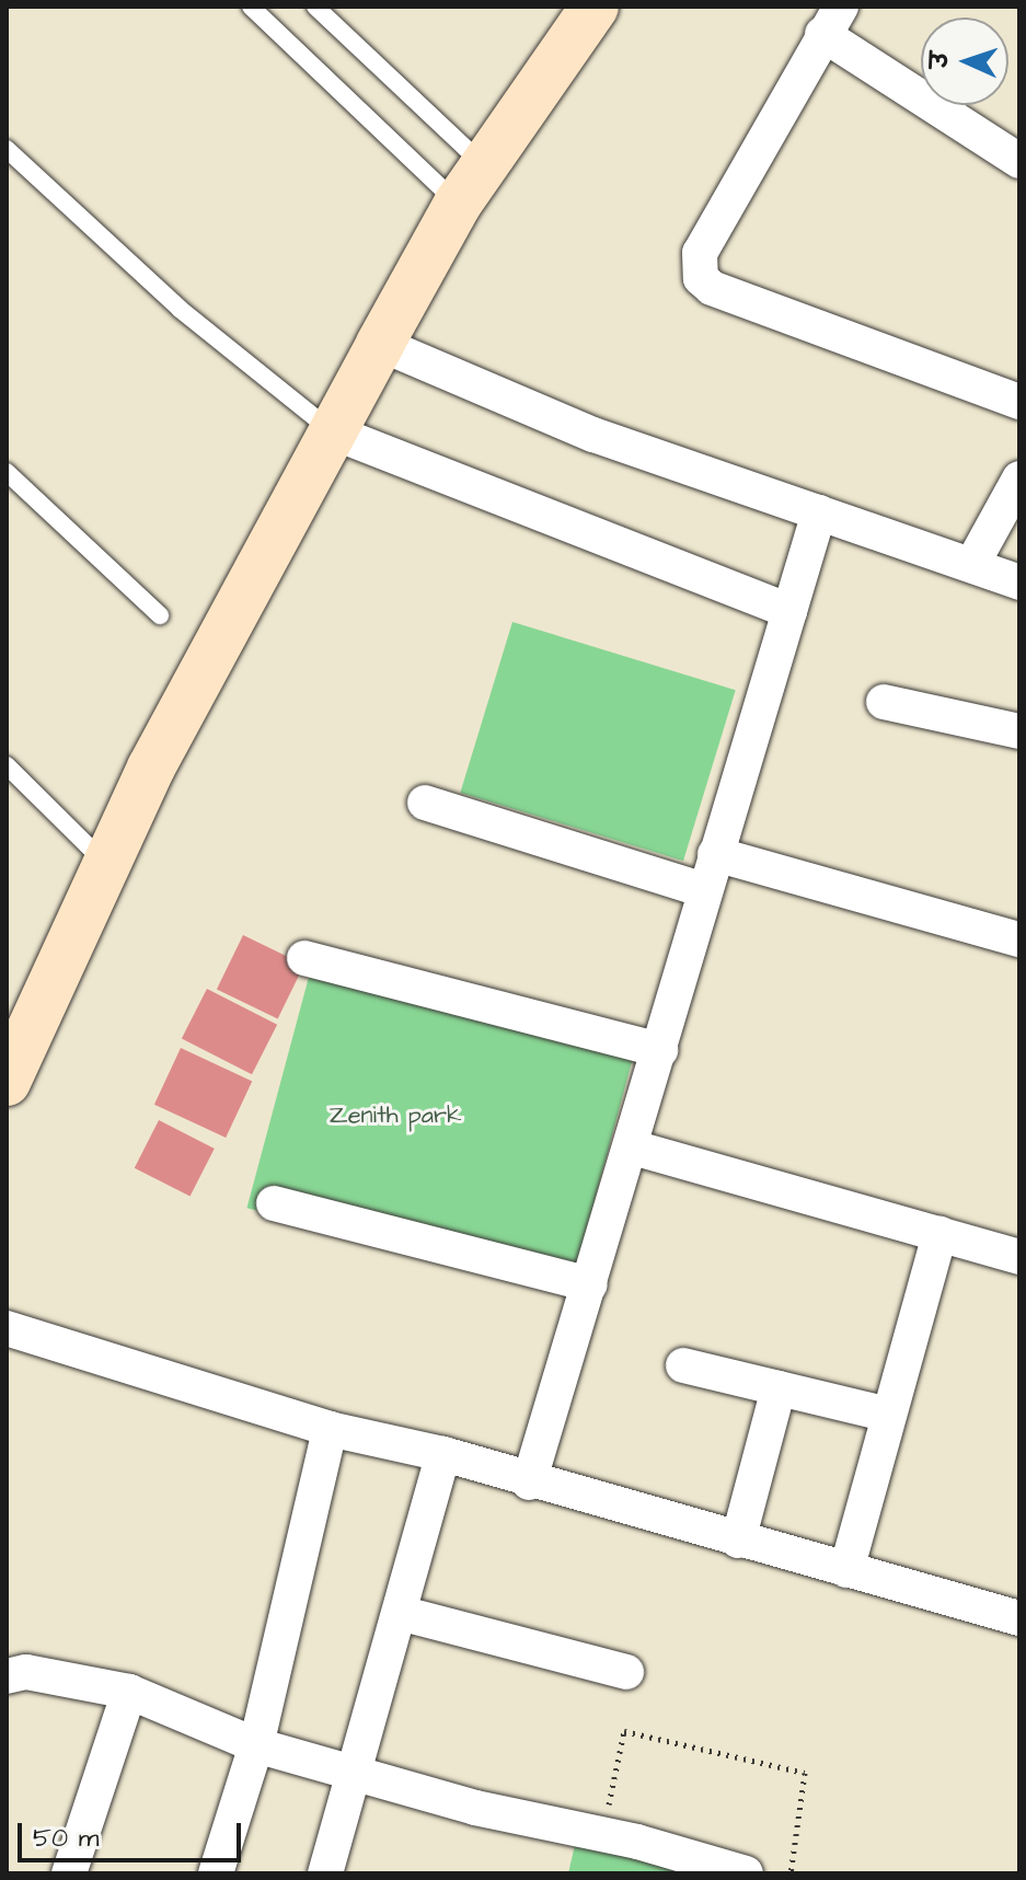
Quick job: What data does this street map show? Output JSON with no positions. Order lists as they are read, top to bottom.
{
  "parks": ["Zenith park"],
  "scale_bar": "50 m",
  "north": "left"
}
